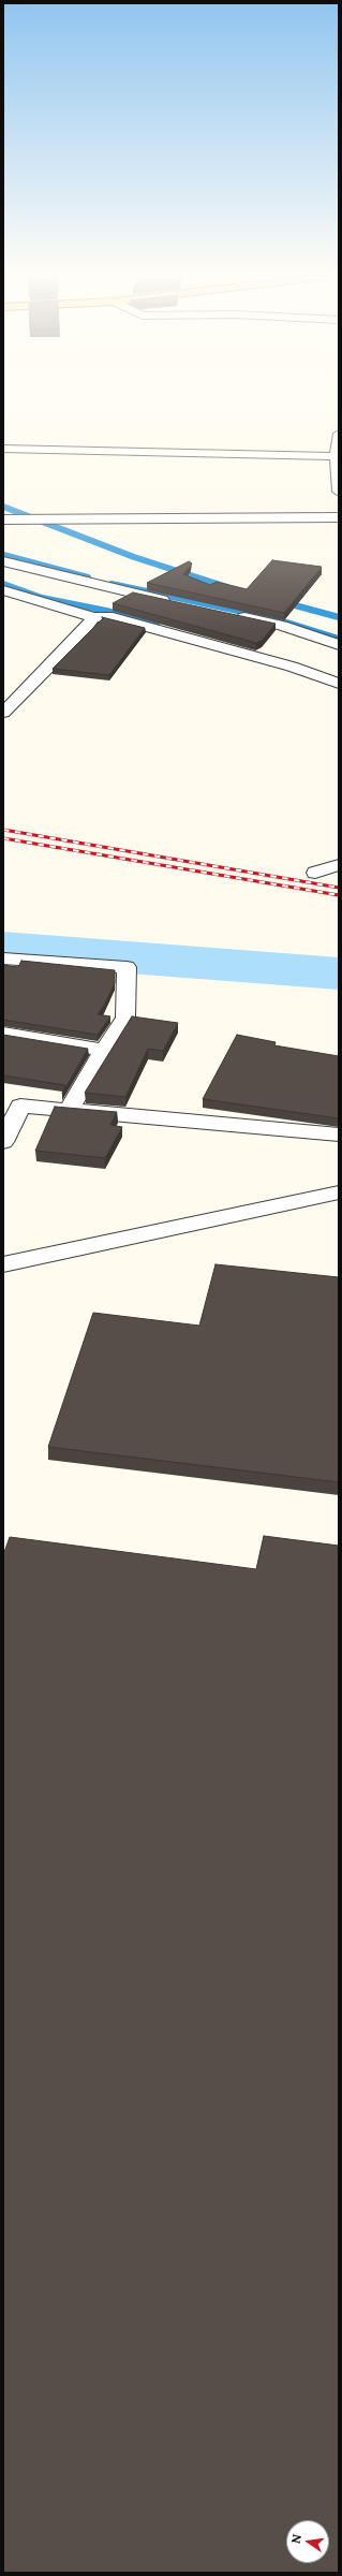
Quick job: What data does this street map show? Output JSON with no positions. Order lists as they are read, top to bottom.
{
  "north": "left"
}
